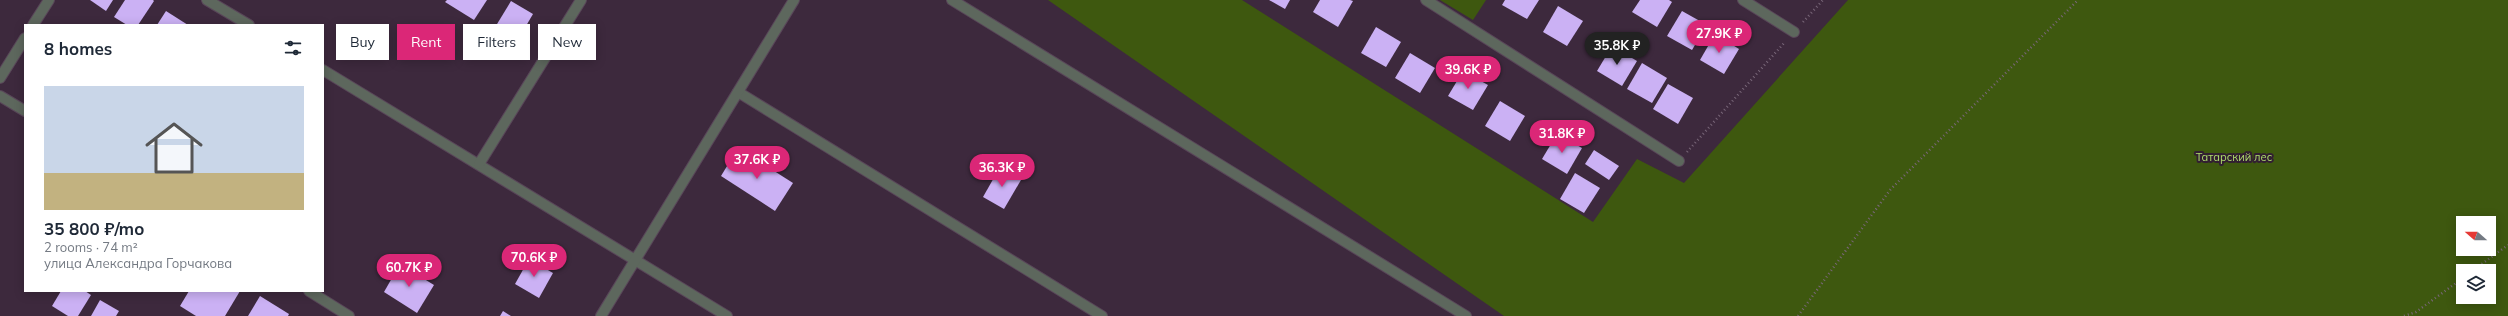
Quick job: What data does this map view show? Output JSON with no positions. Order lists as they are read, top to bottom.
{
  "parks": ["Татарский лес"],
  "north": "left",
  "page": {
    "price": [
      "27.9K ₽",
      "35.8K ₽",
      "39.6K ₽",
      "31.8K ₽",
      "37.6K ₽",
      "36.3K ₽",
      "70.6K ₽",
      "60.7K ₽"
    ],
    "chip": [
      "Buy",
      "Rent",
      "Filters",
      "New"
    ],
    "heading": "8 homes",
    "list": [
      {
        "name": "35 800 ₽/mo",
        "note": "2 rooms · 74 m² · улица Александра Горчакова"
      }
    ]
  }
}
